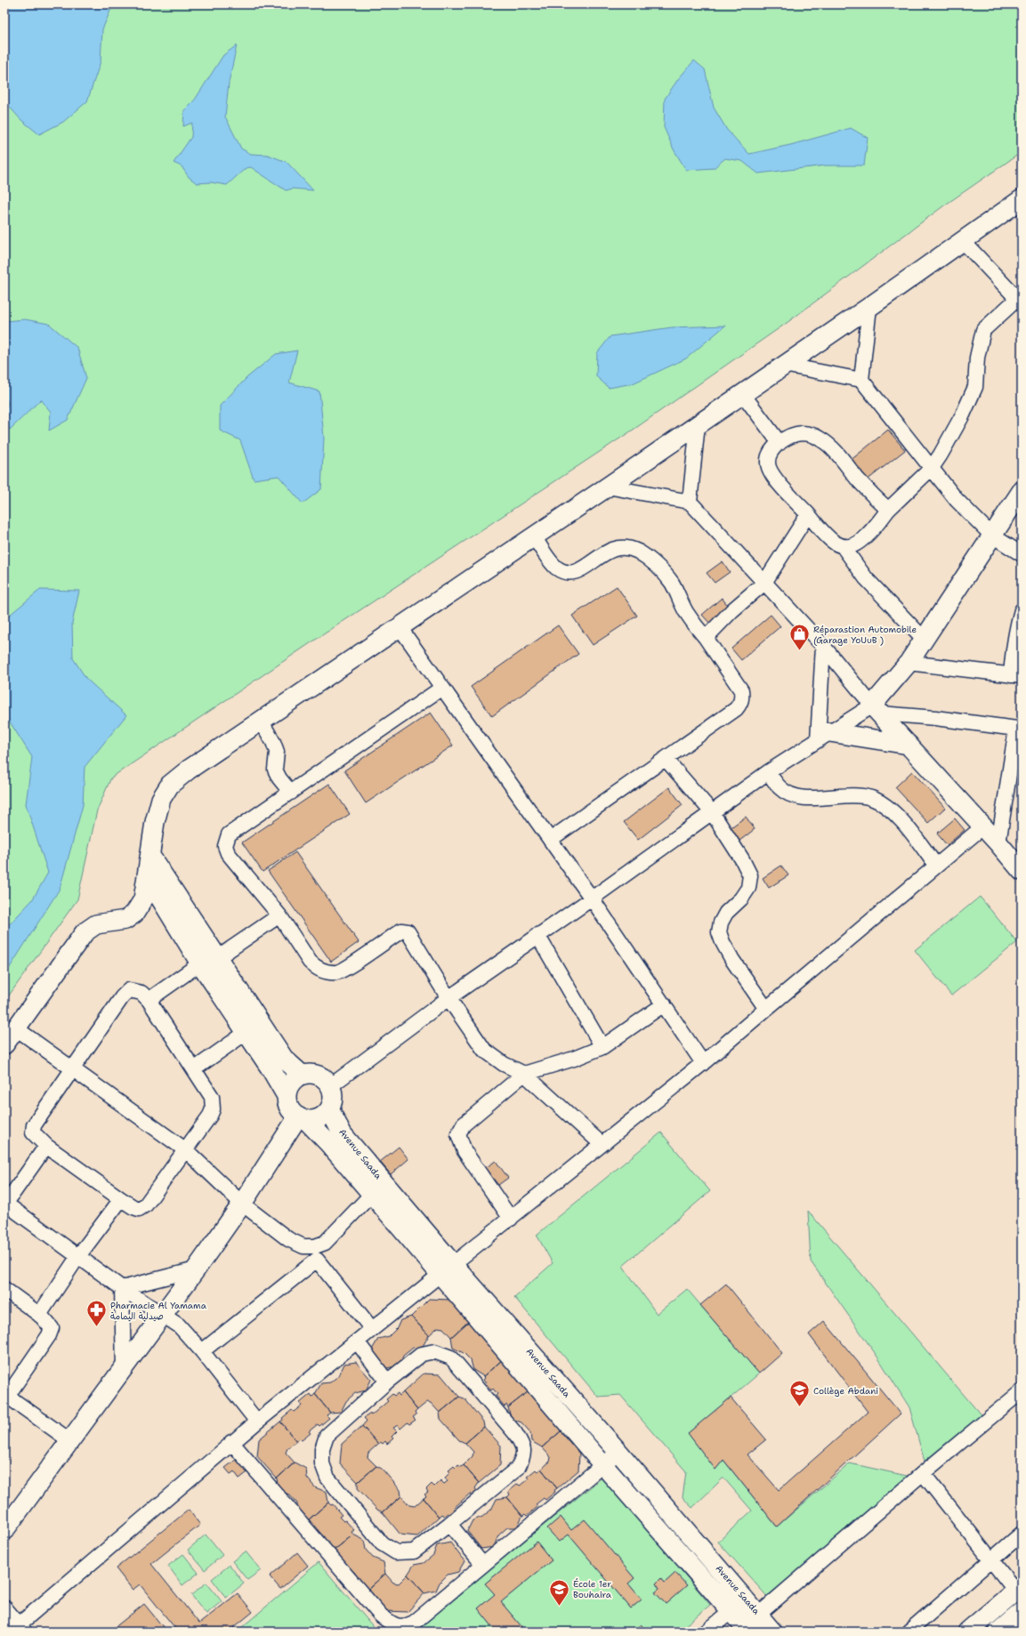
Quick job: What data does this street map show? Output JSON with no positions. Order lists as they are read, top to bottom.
{
  "streets": {
    "street": ["Avenue Saada"]
  },
  "places": {
    "shop": ["Réparastion Automobile (Garage YoUuB )"],
    "pharmacy": ["Pharmacie Al Yamama صيدلية اليمامة"],
    "school or university": ["Collège Abdani", "École 1er Bouhaira"]
  }
}
